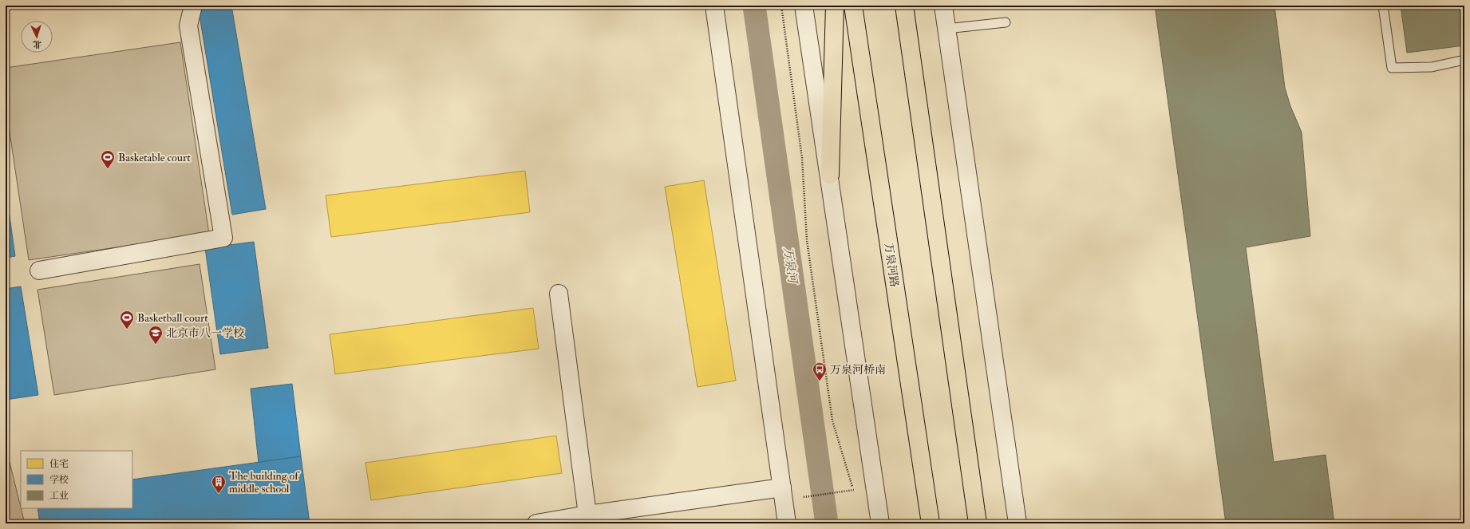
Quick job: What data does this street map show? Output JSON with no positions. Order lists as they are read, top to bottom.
{
  "streets": {
    "highway": ["万泉河路"]
  },
  "water": ["万泉河"],
  "places": {
    "sports": ["Basketable court", "Basketball court"],
    "school or university": ["北京市八一学校"],
    "bus stop": ["万泉河桥南"],
    "building": ["The building of middle school"]
  },
  "legend": ["住宅", "学校", "工业"],
  "north": "bottom"
}
